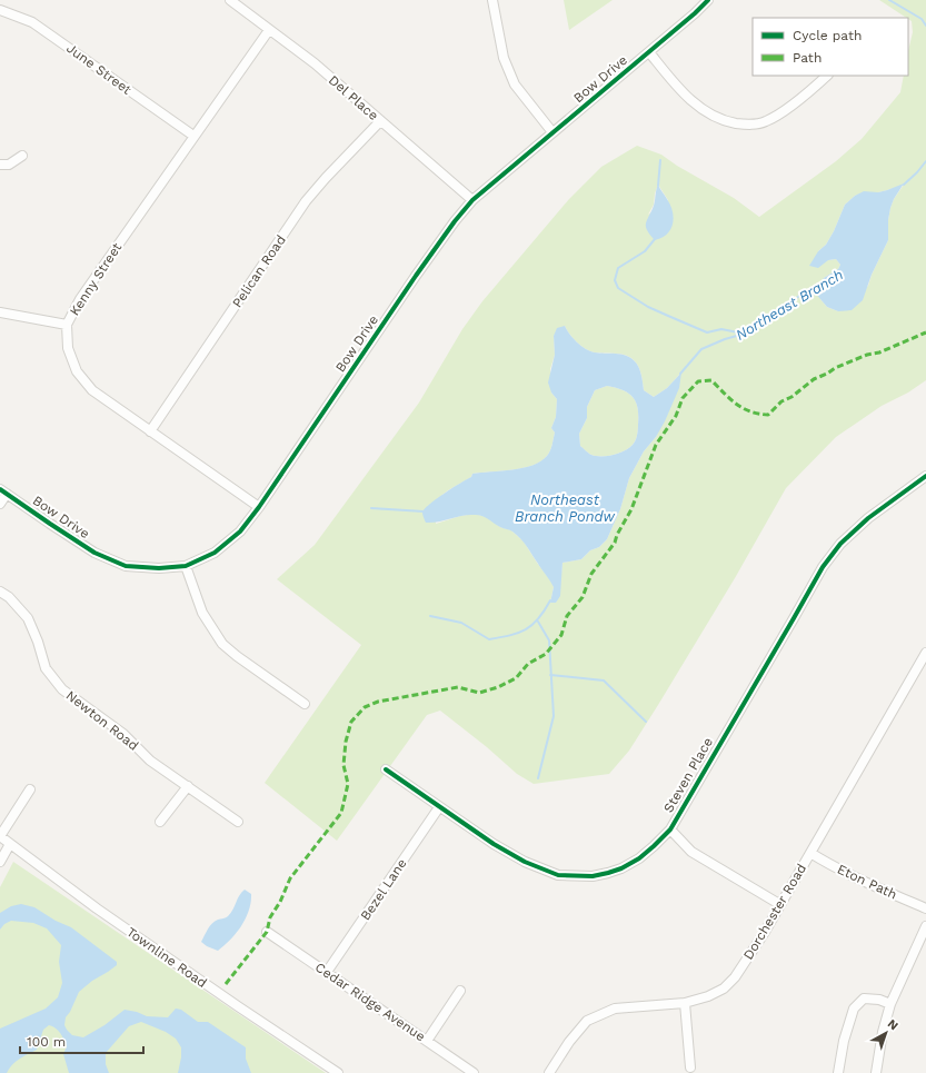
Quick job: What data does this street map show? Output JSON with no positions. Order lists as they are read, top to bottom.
{
  "streets": {
    "street": [
      "June Street",
      "Bow Drive",
      "Del Place",
      "Pelican Road",
      "Kenny Street",
      "Newton Road",
      "Steven Place",
      "Eton Path",
      "Bezel Lane",
      "Dorchester Road",
      "Townline Road",
      "Cedar Ridge Avenue"
    ]
  },
  "crossings": [
    ["June Street", "Kenny Street"],
    ["Bow Drive", "Del Place"],
    ["Bow Drive", "Kenny Street"],
    ["Del Place", "Pelican Road"],
    ["Del Place", "Kenny Street"],
    ["Pelican Road", "Kenny Street"],
    ["Steven Place", "Bezel Lane"],
    ["Eton Path", "Dorchester Road"],
    ["Bezel Lane", "Cedar Ridge Avenue"]
  ],
  "water": ["Northeast Branch", "Northeast Branch Pondw"],
  "legend": ["Cycle path", "Path"],
  "scale_bar": "100 m",
  "north": "top right"
}
